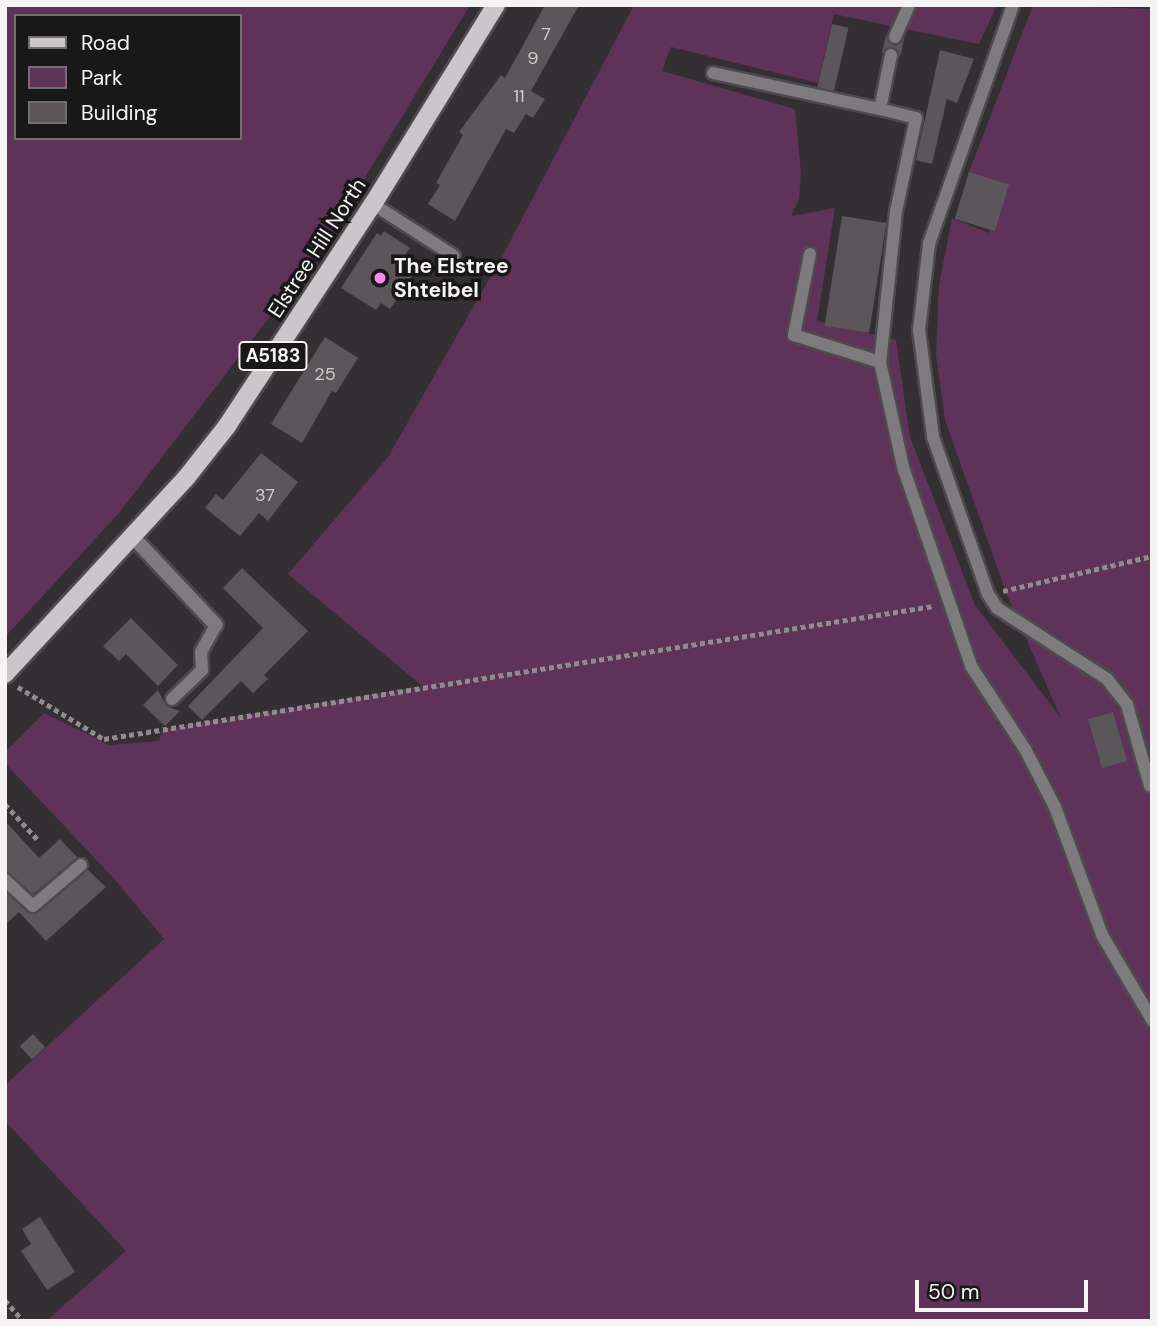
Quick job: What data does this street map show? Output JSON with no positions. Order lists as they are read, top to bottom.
{
  "streets": {
    "main road": ["Elstree Hill North", "A5183"]
  },
  "places": ["The Elstree Shteibel"],
  "house_numbers": [
    "7",
    "9",
    "11",
    "25",
    "37"
  ],
  "legend": ["Road", "Park", "Building"],
  "scale_bar": "50 m"
}
